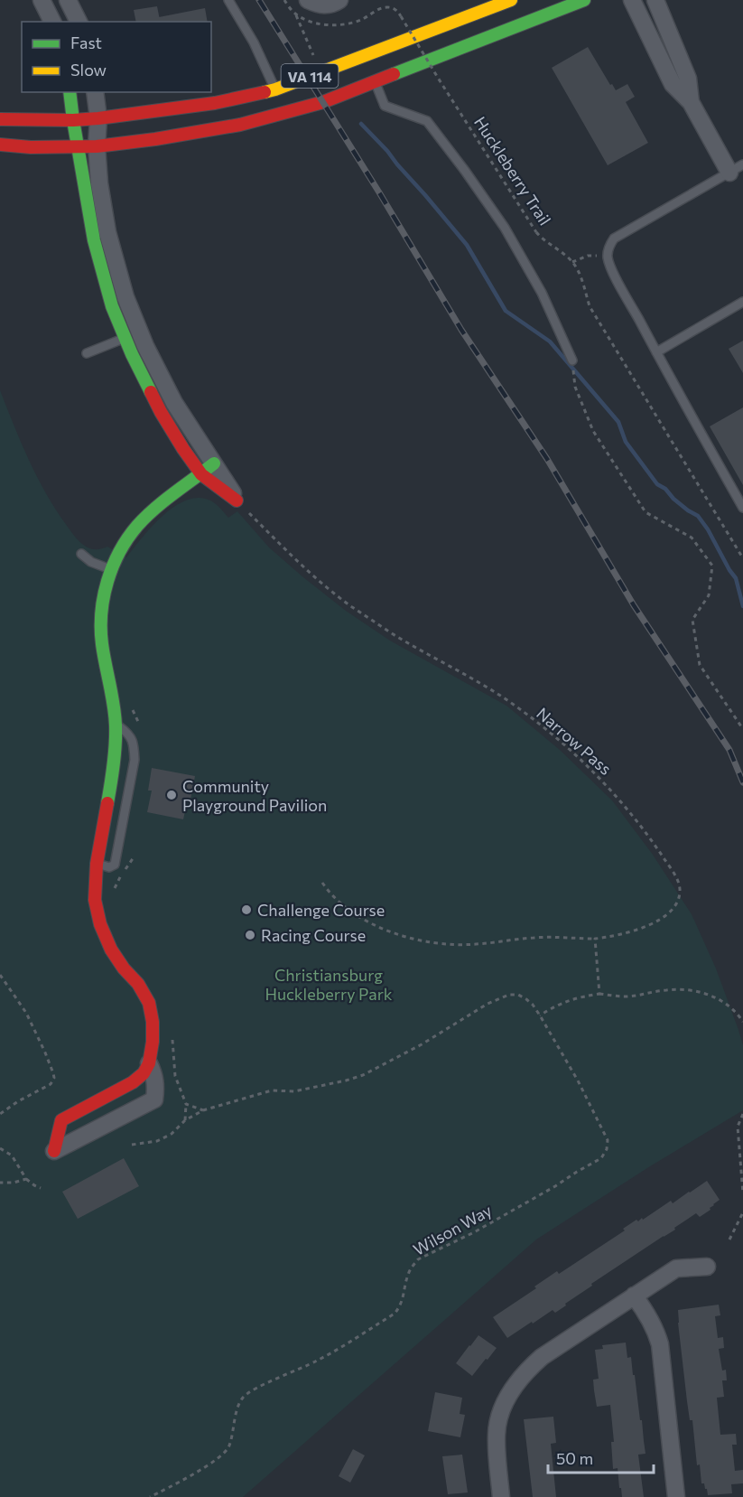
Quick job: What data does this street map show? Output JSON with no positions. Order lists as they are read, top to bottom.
{
  "streets": {
    "street": ["VA 114"],
    "path": ["Huckleberry Trail", "Narrow Pass", "Wilson Way"]
  },
  "parks": ["Christiansburg Huckleberry Park"],
  "places": ["Community Playground Pavilion", "Challenge Course", "Racing Course"],
  "legend": ["Fast", "Slow"],
  "scale_bar": "50 m"
}
